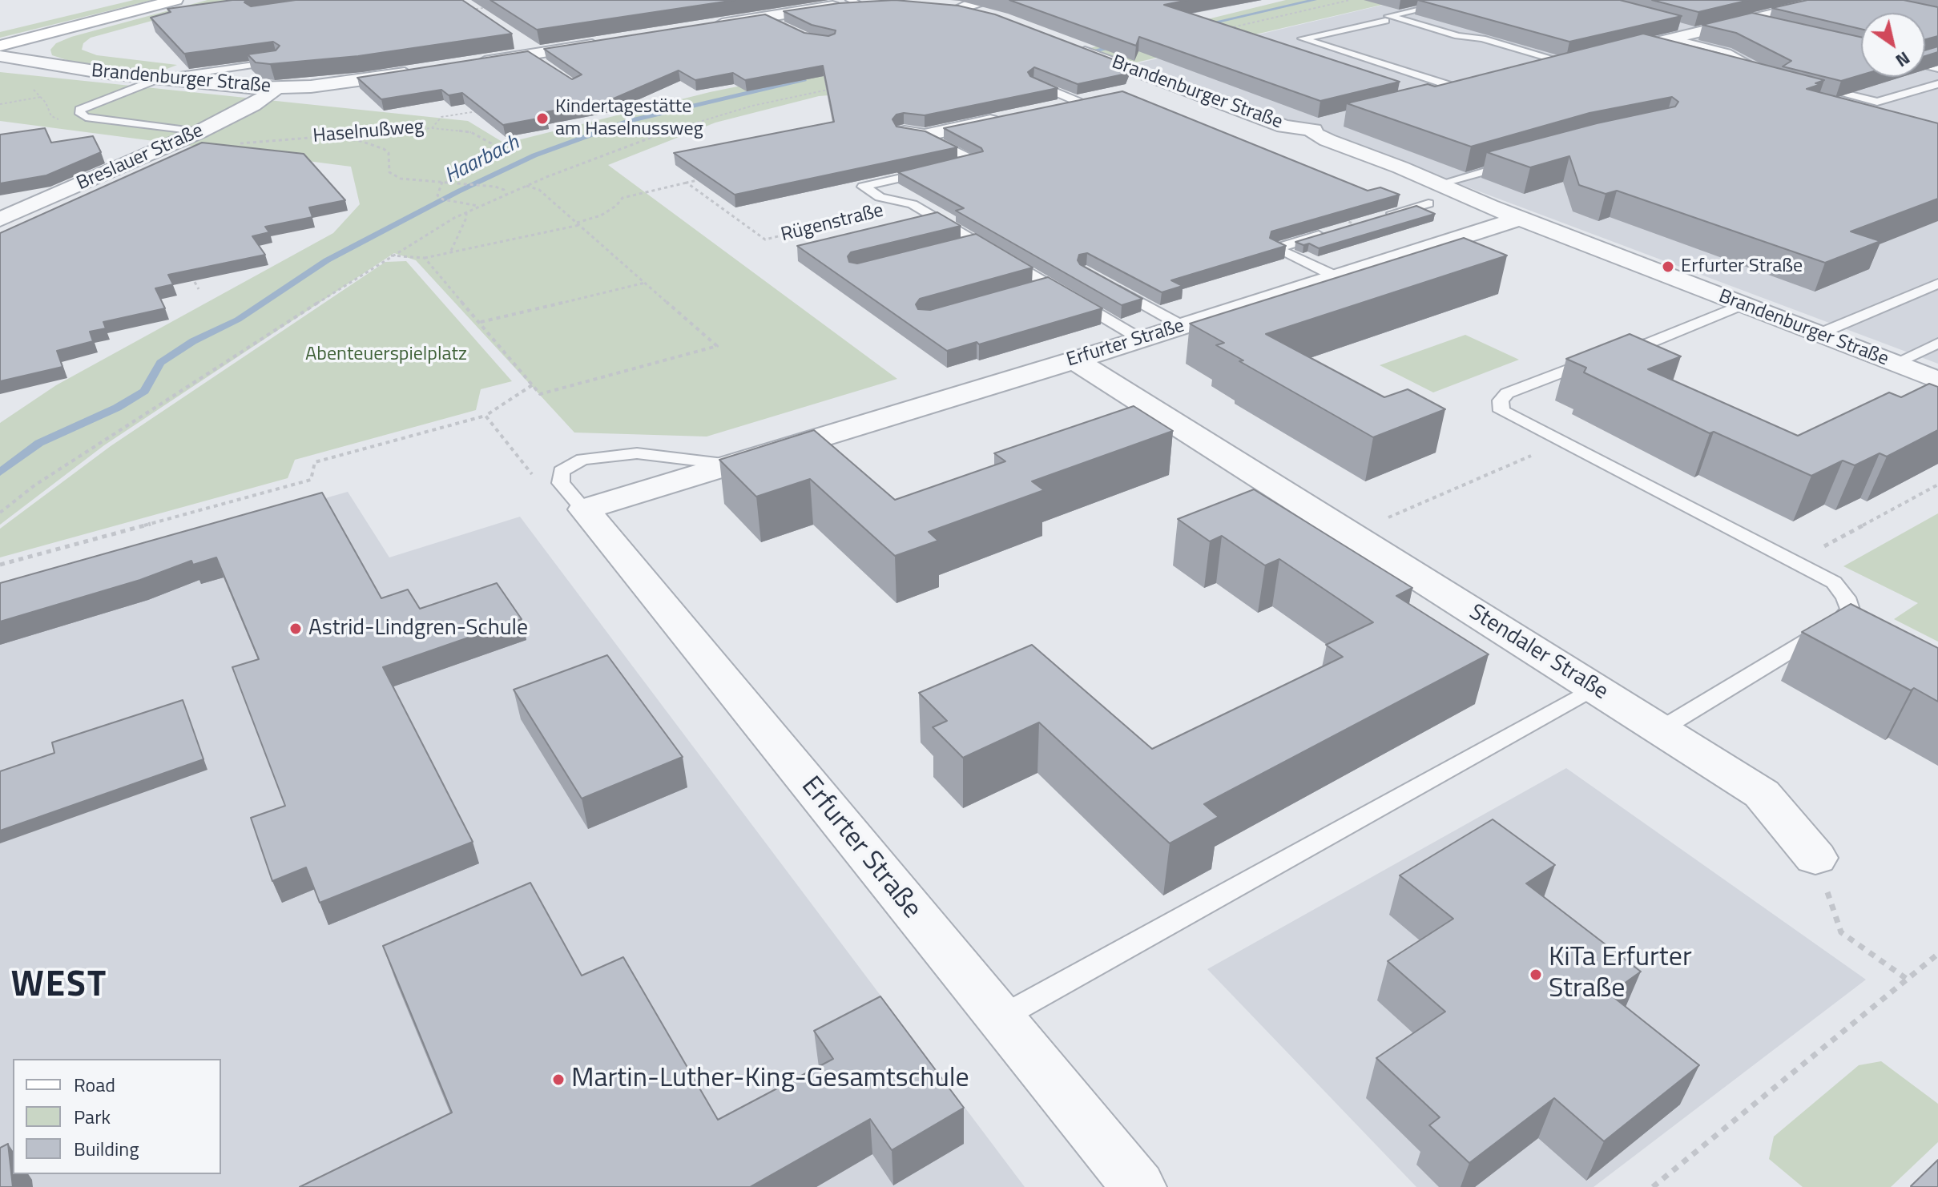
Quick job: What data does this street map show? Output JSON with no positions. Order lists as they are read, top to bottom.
{
  "streets": {
    "street": [
      "Brandenburger Straße",
      "Breslauer Straße",
      "Erfurter Straße",
      "Stendaler Straße"
    ],
    "path": ["Haselnußweg", "Rügenstraße"]
  },
  "crossings": [
    ["Brandenburger Straße", "Breslauer Straße"],
    ["Brandenburger Straße", "Erfurter Straße"],
    ["Haselnußweg", "Breslauer Straße"],
    ["Erfurter Straße", "Stendaler Straße"]
  ],
  "districts": ["WEST"],
  "water": ["Haarbach"],
  "parks": ["Abenteuerspielplatz"],
  "places": [
    "Kindertagestätte am Haselnussweg",
    "Erfurter Straße",
    "Astrid-Lindgren-Schule",
    "KiTa Erfurter Straße",
    "Martin-Luther-King-Gesamtschule"
  ],
  "legend": ["Road", "Park", "Building"],
  "north": "bottom right"
}
